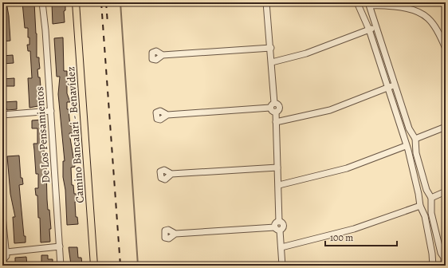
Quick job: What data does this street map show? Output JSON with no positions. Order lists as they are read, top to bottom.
{
  "streets": {
    "main road": ["Camino Bancalari - Benavídez"],
    "street": ["De Los Pensamientos"]
  },
  "scale_bar": "100 m"
}
